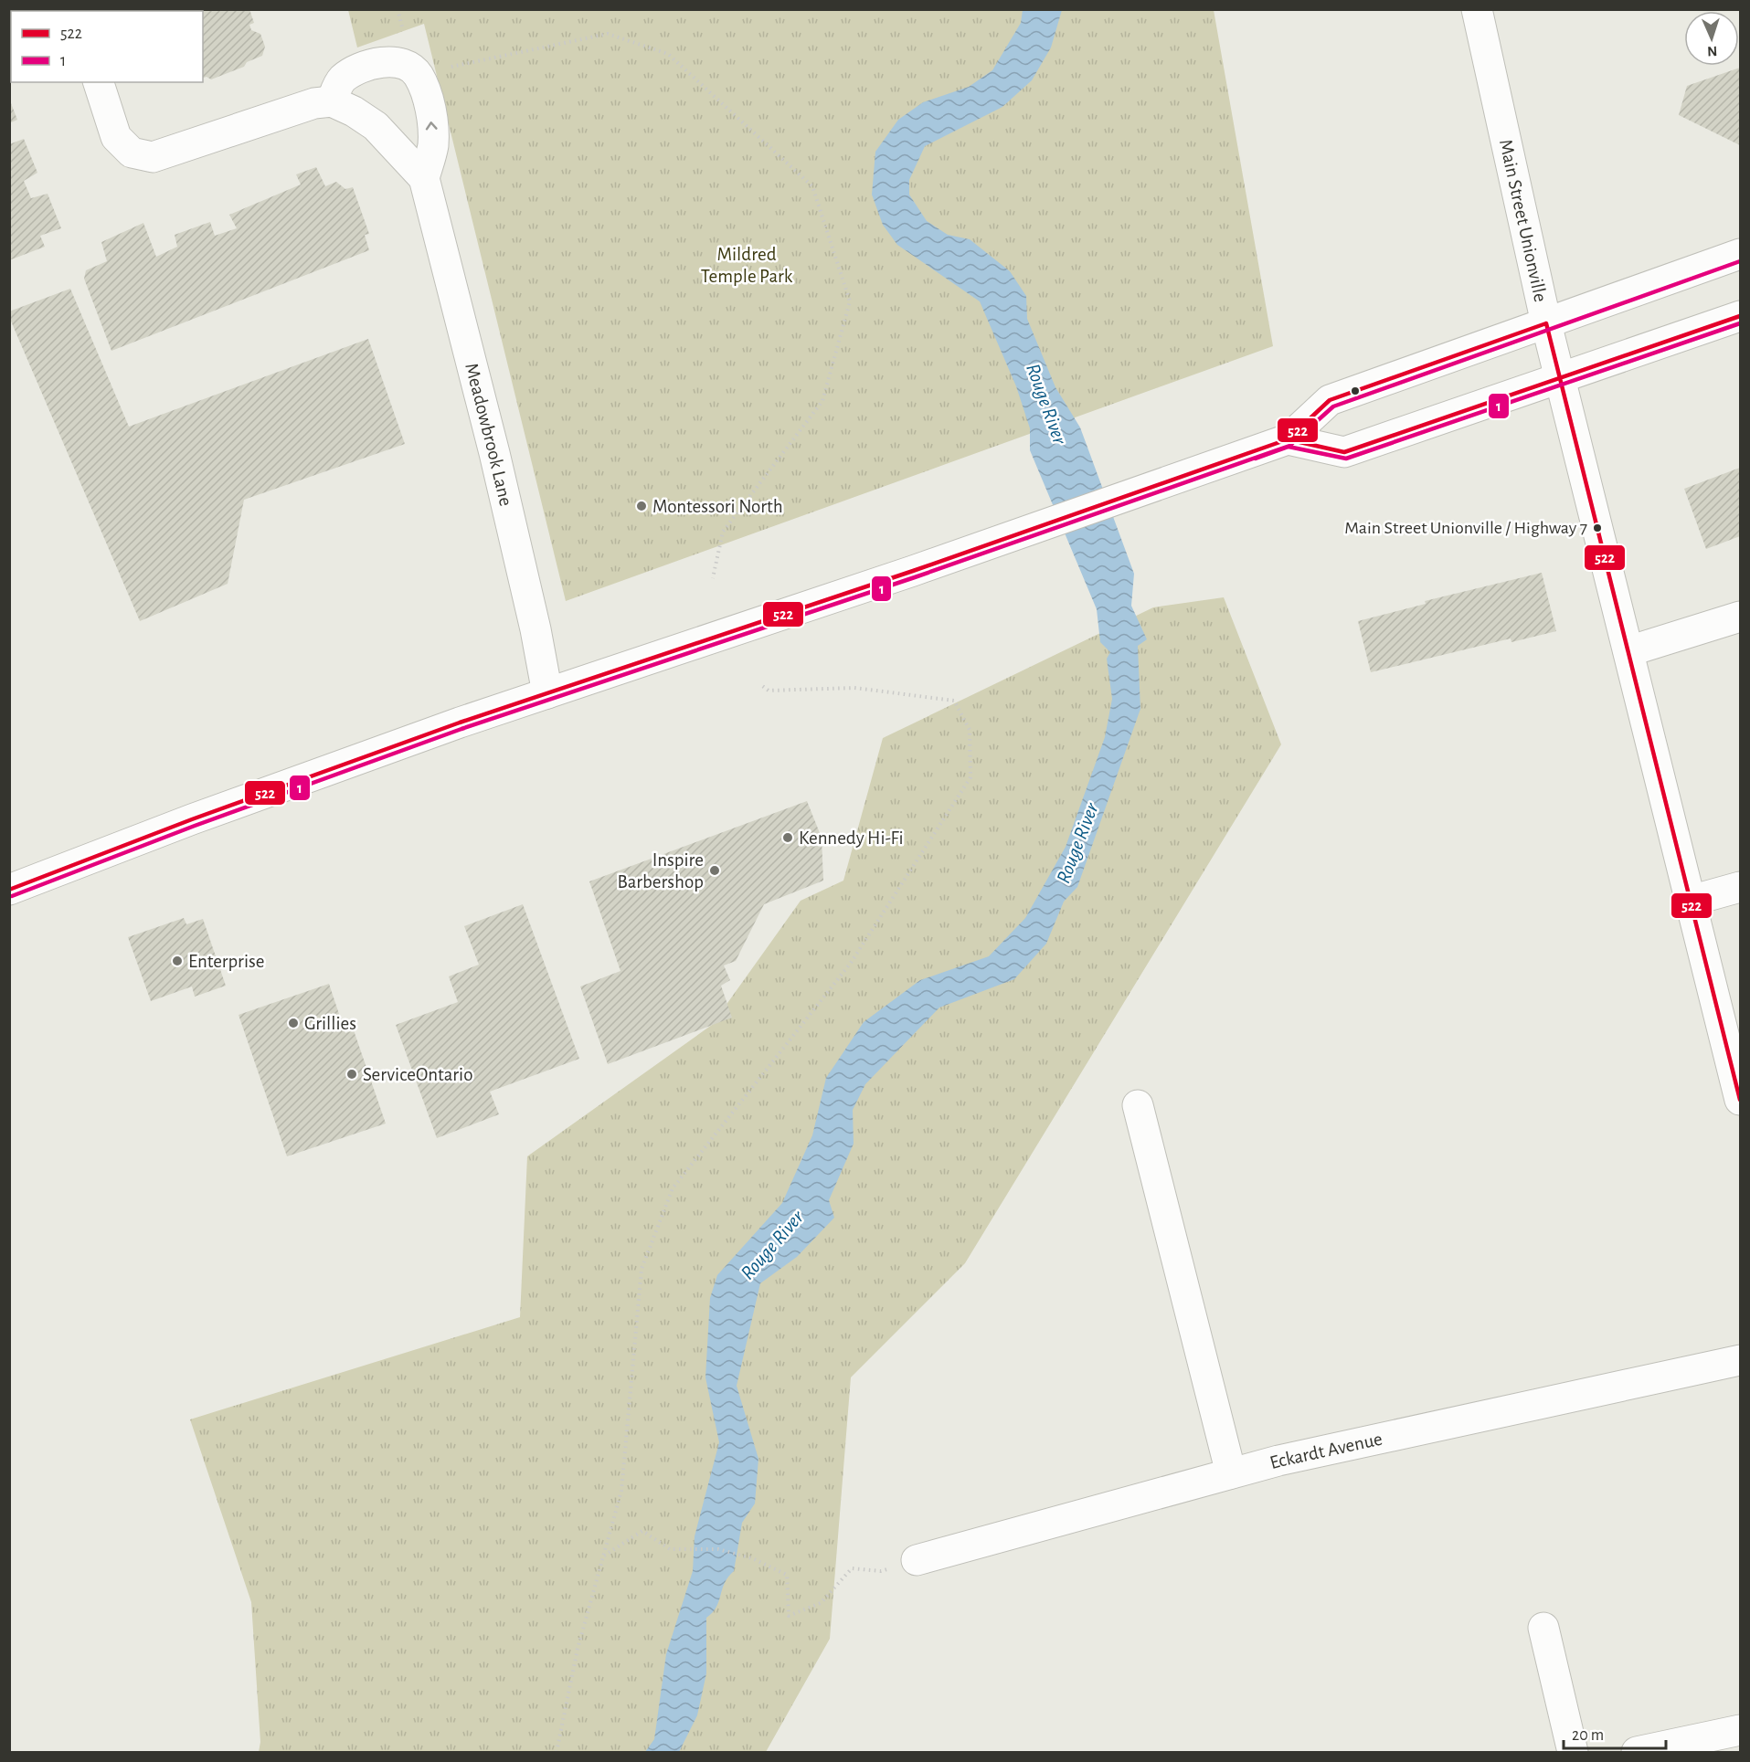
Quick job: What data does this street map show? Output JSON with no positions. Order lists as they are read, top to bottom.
{
  "streets": {
    "main road": ["Main Street Unionville", "Meadowbrook Lane", "Eckardt Avenue"]
  },
  "water": ["Rouge River"],
  "parks": ["Mildred Temple Park"],
  "places": [
    "Montessori North",
    "Main Street Unionville / Highway 7",
    "Kennedy Hi-Fi",
    "Inspire Barbershop",
    "Enterprise",
    "Grillies",
    "ServiceOntario"
  ],
  "lines": ["transit line 1", "transit line 522"],
  "legend": ["522", "1"],
  "scale_bar": "20 m",
  "north": "bottom"
}
